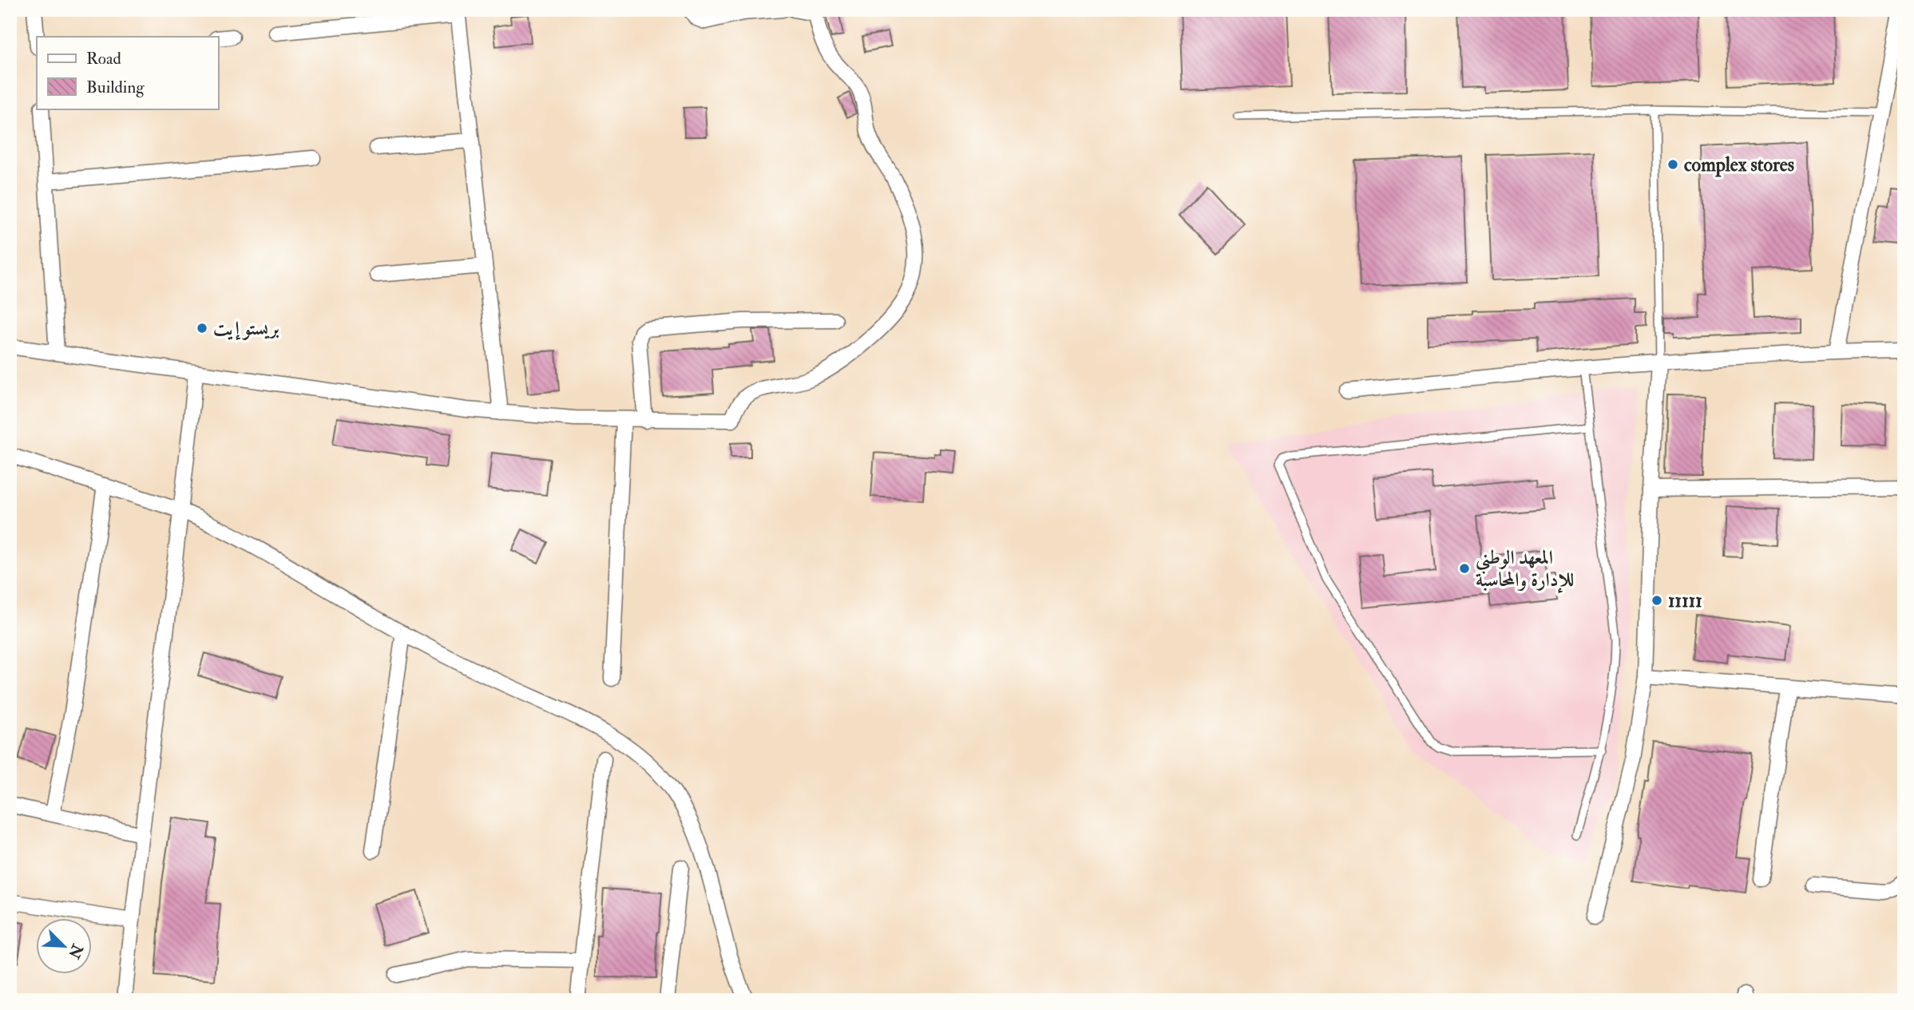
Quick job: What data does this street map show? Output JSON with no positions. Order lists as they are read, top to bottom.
{
  "places": [
    "complex stores",
    "بريستو إيت",
    "المعهد الوطني للإدارة والمحاسبة",
    "11111"
  ],
  "legend": ["Road", "Building"],
  "north": "bottom right"
}
